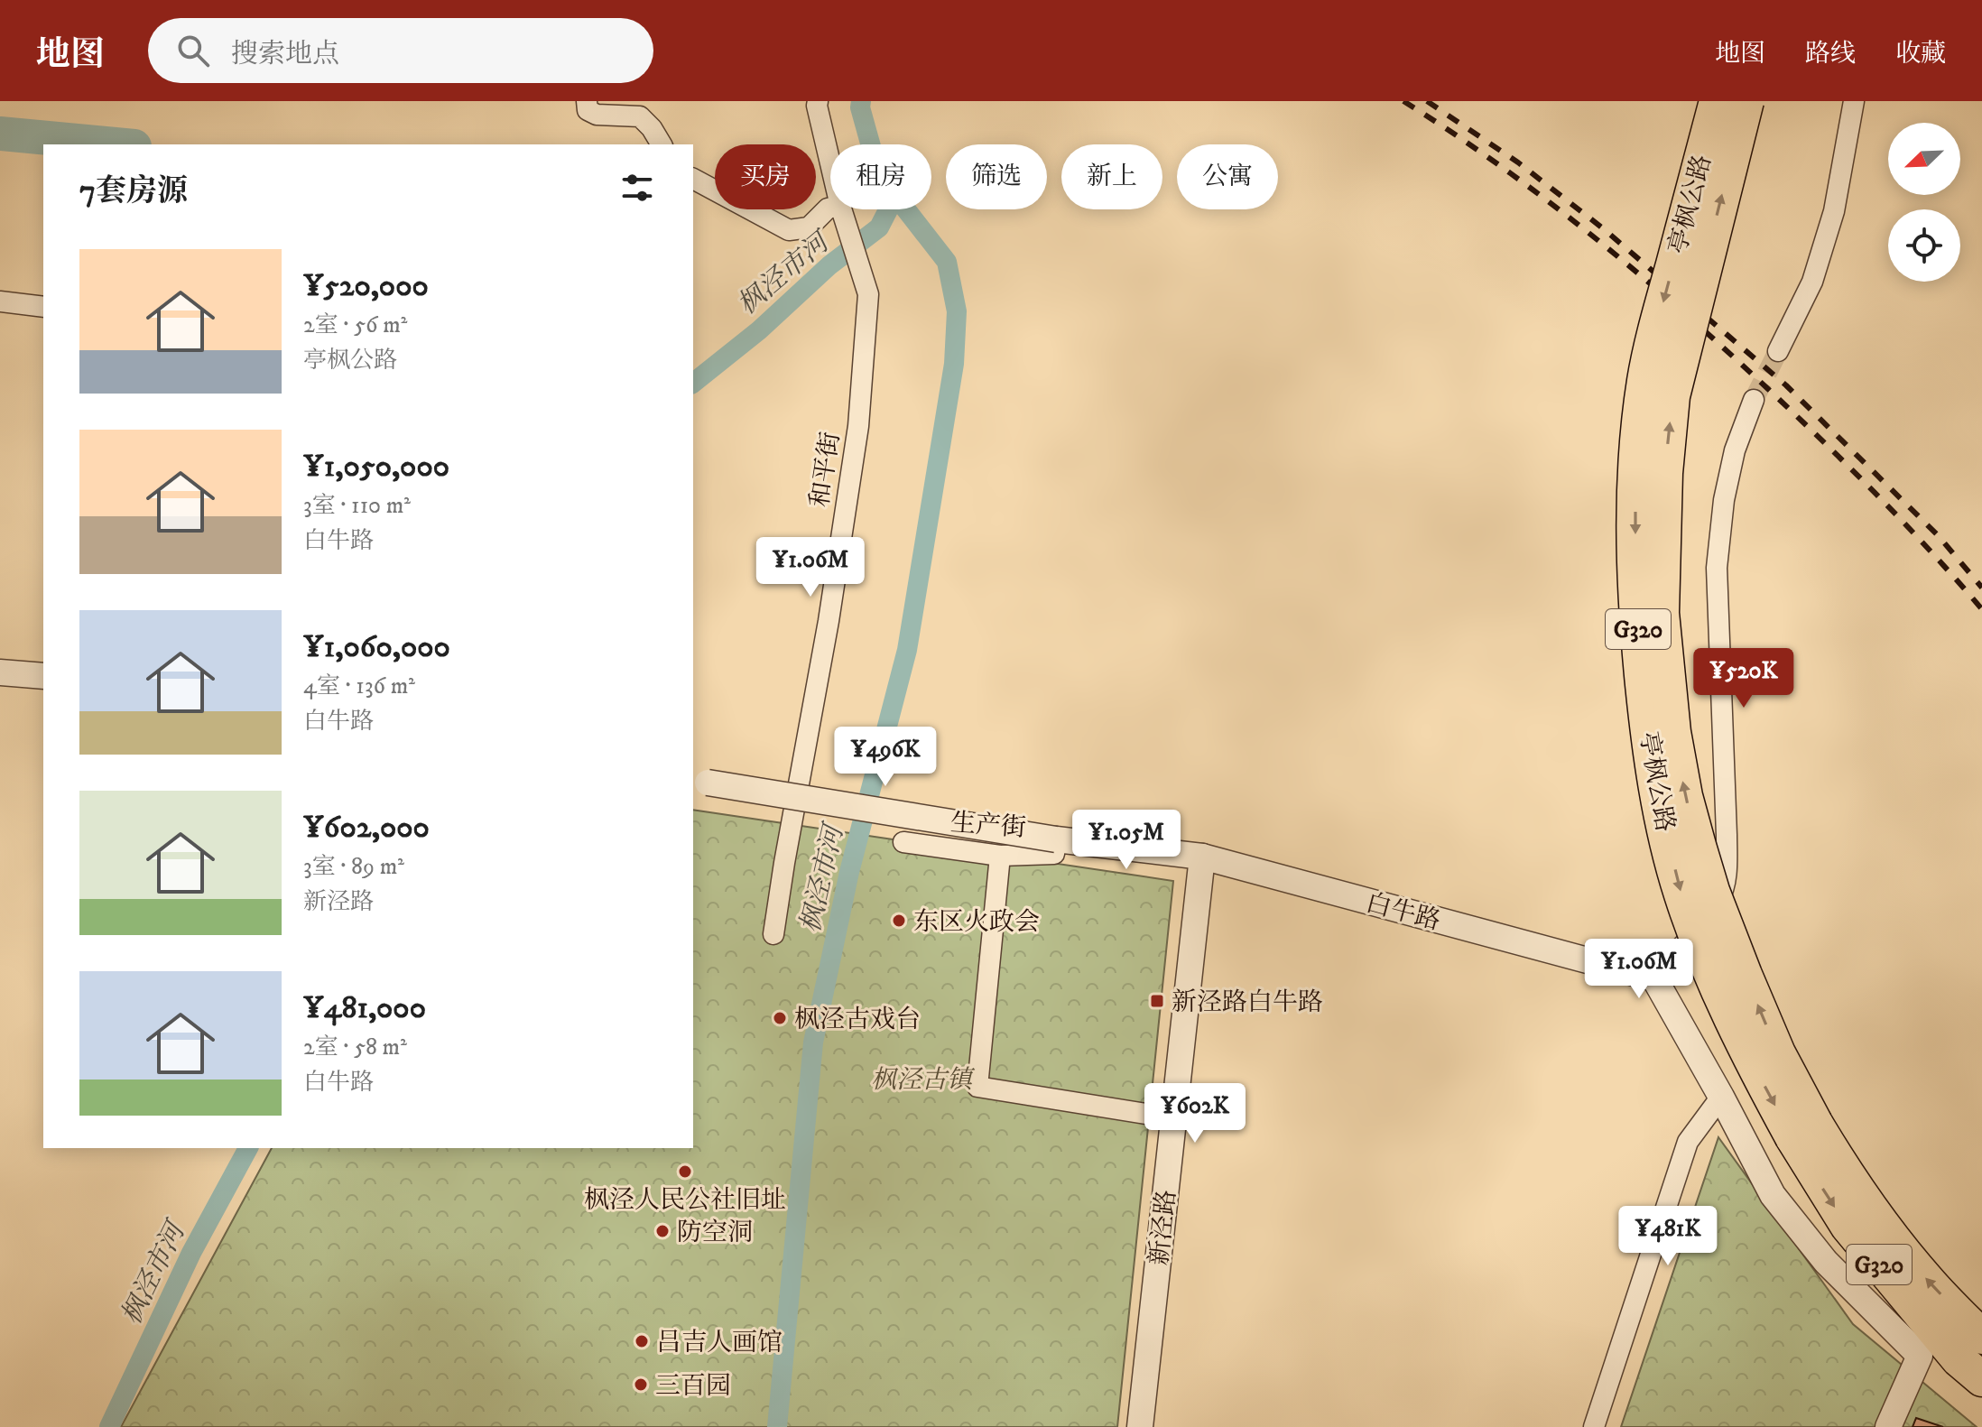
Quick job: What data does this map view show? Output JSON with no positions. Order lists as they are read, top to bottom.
{
  "streets": {
    "highway": ["亭枫公路", "G320"],
    "street": [
      "和平街",
      "生产街",
      "白牛路",
      "新泾路"
    ]
  },
  "crossings": [
    ["生产街", "白牛路"],
    ["白牛路", "新泾路"]
  ],
  "water": ["枫泾市河"],
  "parks": ["枫泾古镇"],
  "places": {
    "other": [
      "东区火政会",
      "枫泾古戏台",
      "枫泾人民公社旧址",
      "防空洞",
      "吕吉人画馆",
      "三百园"
    ],
    "transit": ["新泾路白牛路"]
  },
  "north": "bottom left",
  "page": {
    "header": "地图",
    "search": "搜索地点",
    "nav": ["地图", "路线", "收藏"],
    "chip": [
      "买房",
      "租房",
      "筛选",
      "新上",
      "公寓"
    ],
    "heading": "7套房源",
    "list": [
      {
        "name": "¥520,000",
        "note": "2室 · 56 m² · 亭枫公路"
      },
      {
        "name": "¥1,050,000",
        "note": "3室 · 110 m² · 白牛路"
      },
      {
        "name": "¥1,060,000",
        "note": "4室 · 136 m² · 白牛路"
      },
      {
        "name": "¥602,000",
        "note": "3室 · 89 m² · 新泾路"
      },
      {
        "name": "¥481,000",
        "note": "2室 · 58 m² · 白牛路"
      }
    ],
    "price": [
      "¥1.06M",
      "¥520K",
      "¥496K",
      "¥1.05M",
      "¥1.06M",
      "¥602K",
      "¥481K"
    ]
  }
}
